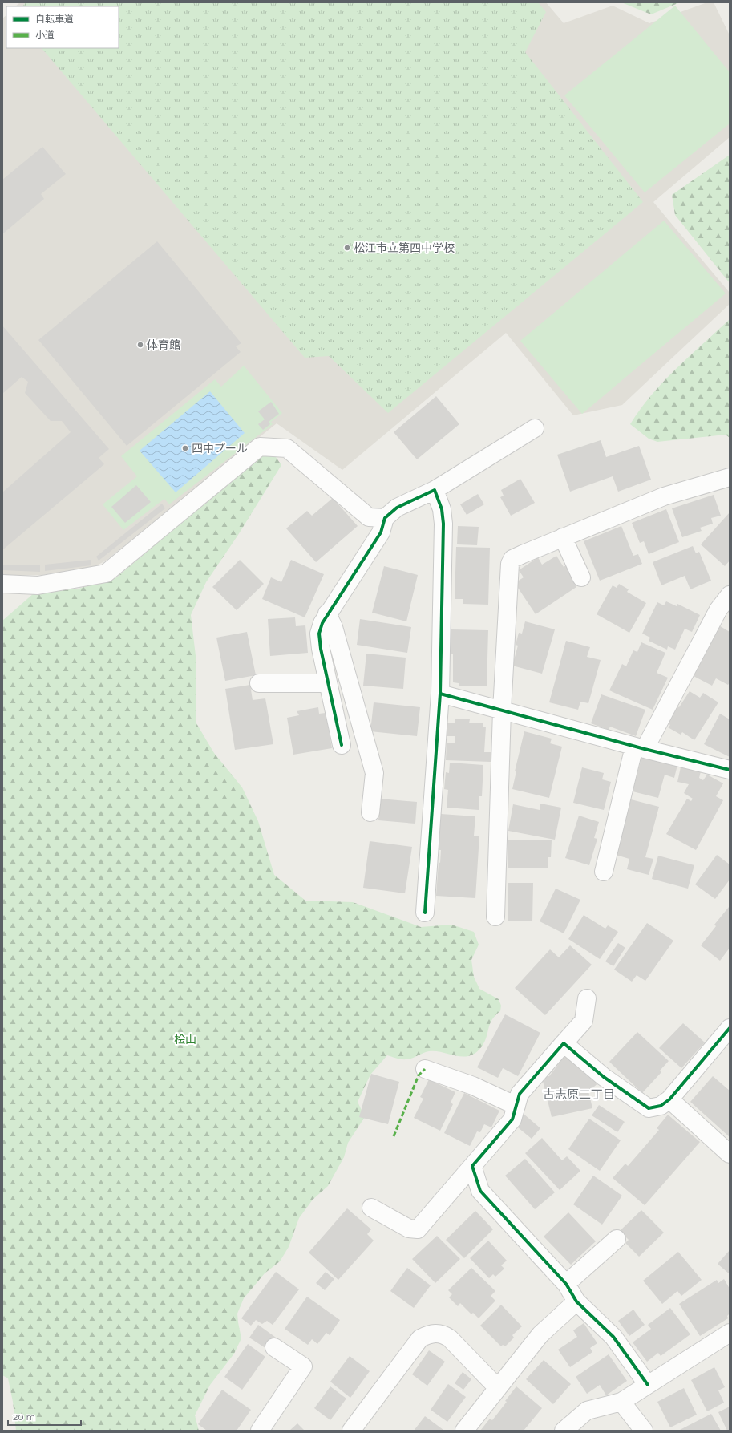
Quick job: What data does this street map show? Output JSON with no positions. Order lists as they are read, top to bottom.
{
  "districts": ["古志原二丁目"],
  "parks": ["桧山"],
  "places": ["松江市立第四中学校", "体育館", "四中プール"],
  "legend": ["自転車道", "小道"],
  "scale_bar": "20 m"
}
